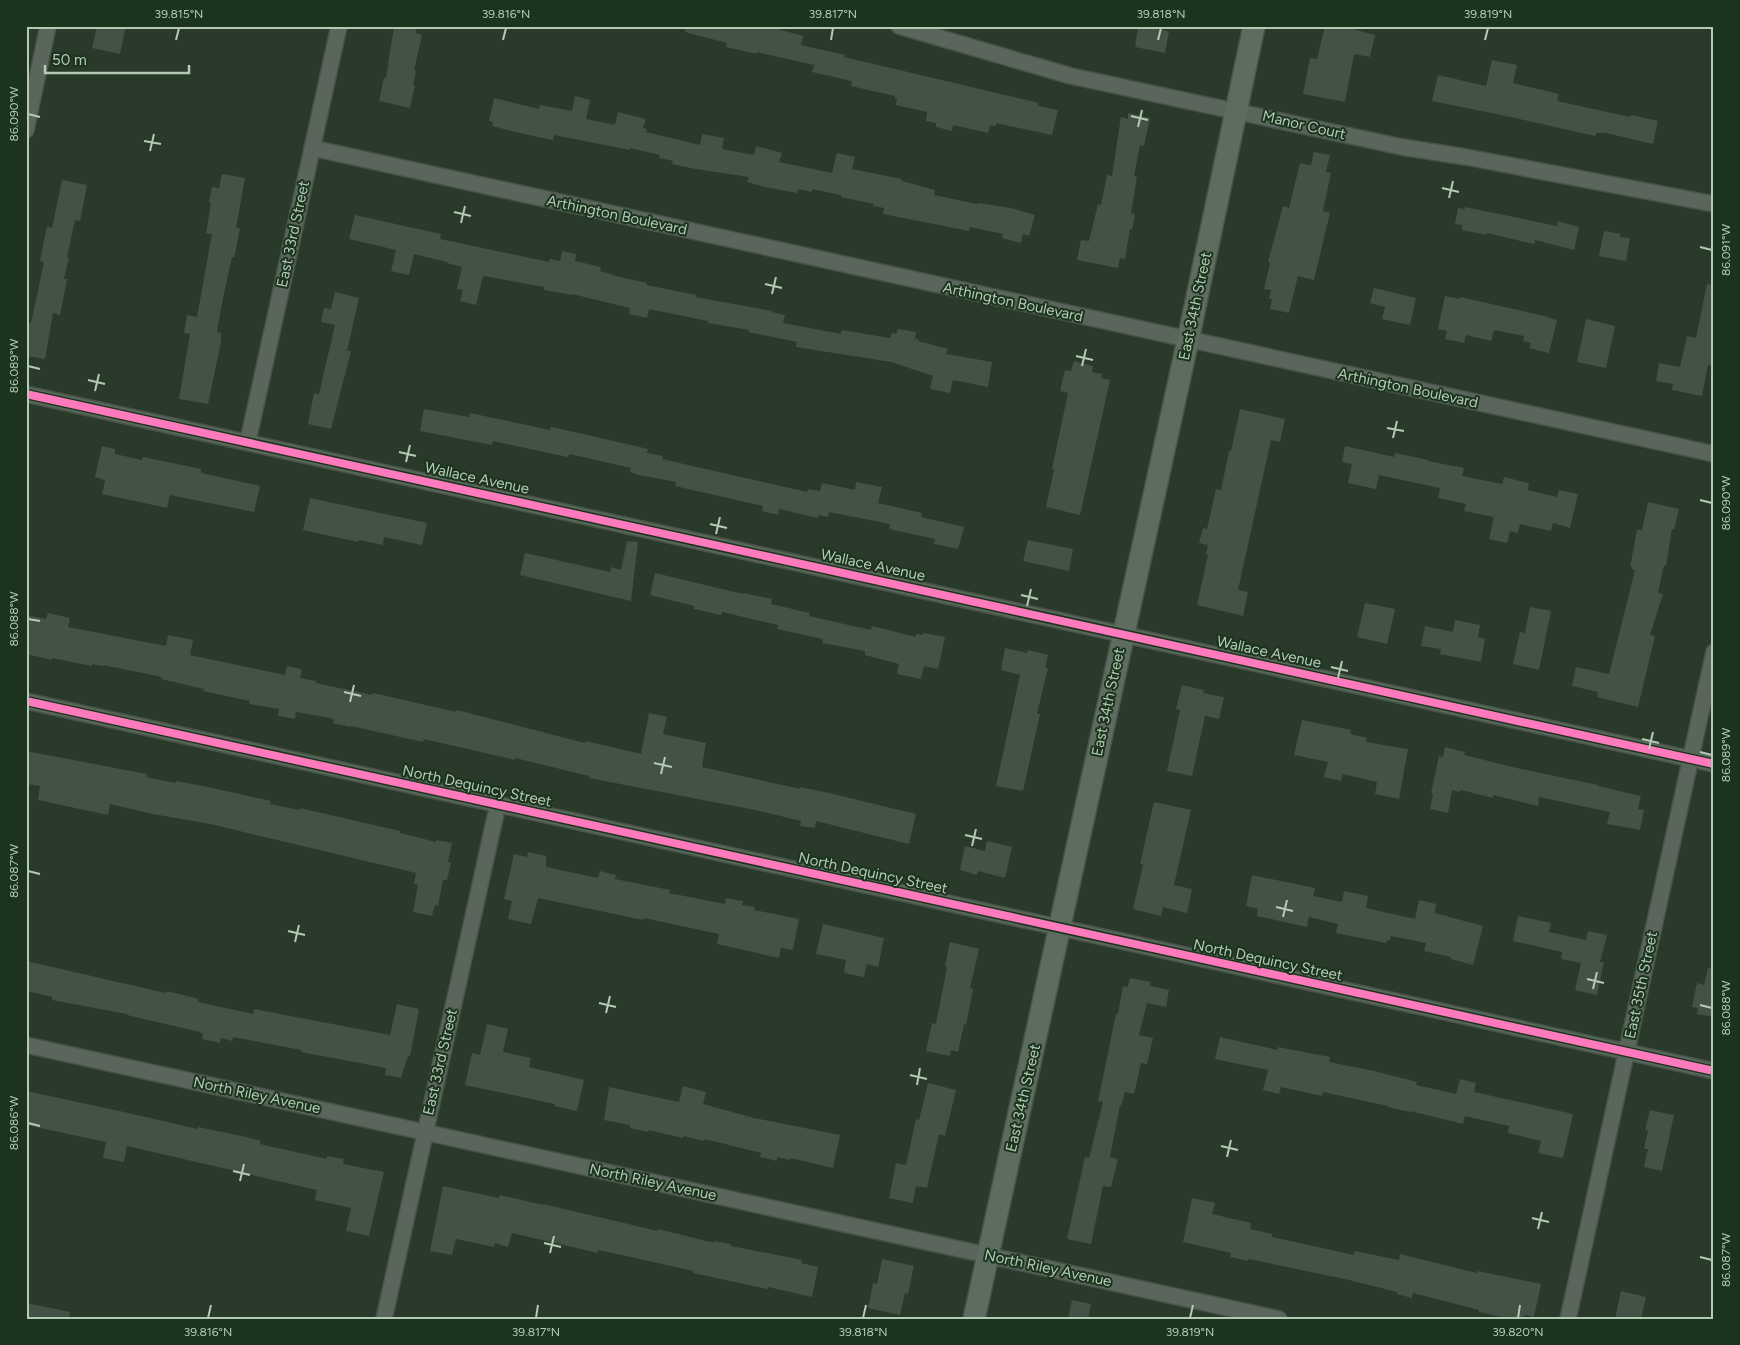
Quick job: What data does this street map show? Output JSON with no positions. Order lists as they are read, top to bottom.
{
  "streets": {
    "main road": ["East 34th Street"],
    "street": [
      "Manor Court",
      "Arthington Boulevard",
      "East 33rd Street",
      "Wallace Avenue",
      "North Dequincy Street",
      "East 35th Street",
      "North Riley Avenue"
    ]
  },
  "crossings": [
    ["Manor Court", "East 34th Street"],
    ["Arthington Boulevard", "East 33rd Street"],
    ["Arthington Boulevard", "East 34th Street"],
    ["East 33rd Street", "Wallace Avenue"],
    ["East 33rd Street", "North Dequincy Street"],
    ["East 33rd Street", "North Riley Avenue"],
    ["East 34th Street", "Wallace Avenue"],
    ["East 34th Street", "North Dequincy Street"],
    ["East 34th Street", "North Riley Avenue"],
    ["Wallace Avenue", "East 35th Street"],
    ["North Dequincy Street", "East 35th Street"]
  ],
  "scale_bar": "50 m",
  "coordinates": [
    "39.815°N",
    "39.816°N",
    "39.817°N",
    "39.818°N",
    "39.819°N",
    "86.090°W",
    "86.091°W",
    "86.089°W",
    "86.088°W",
    "86.087°W",
    "86.086°W",
    "39.820°N"
  ]
}
